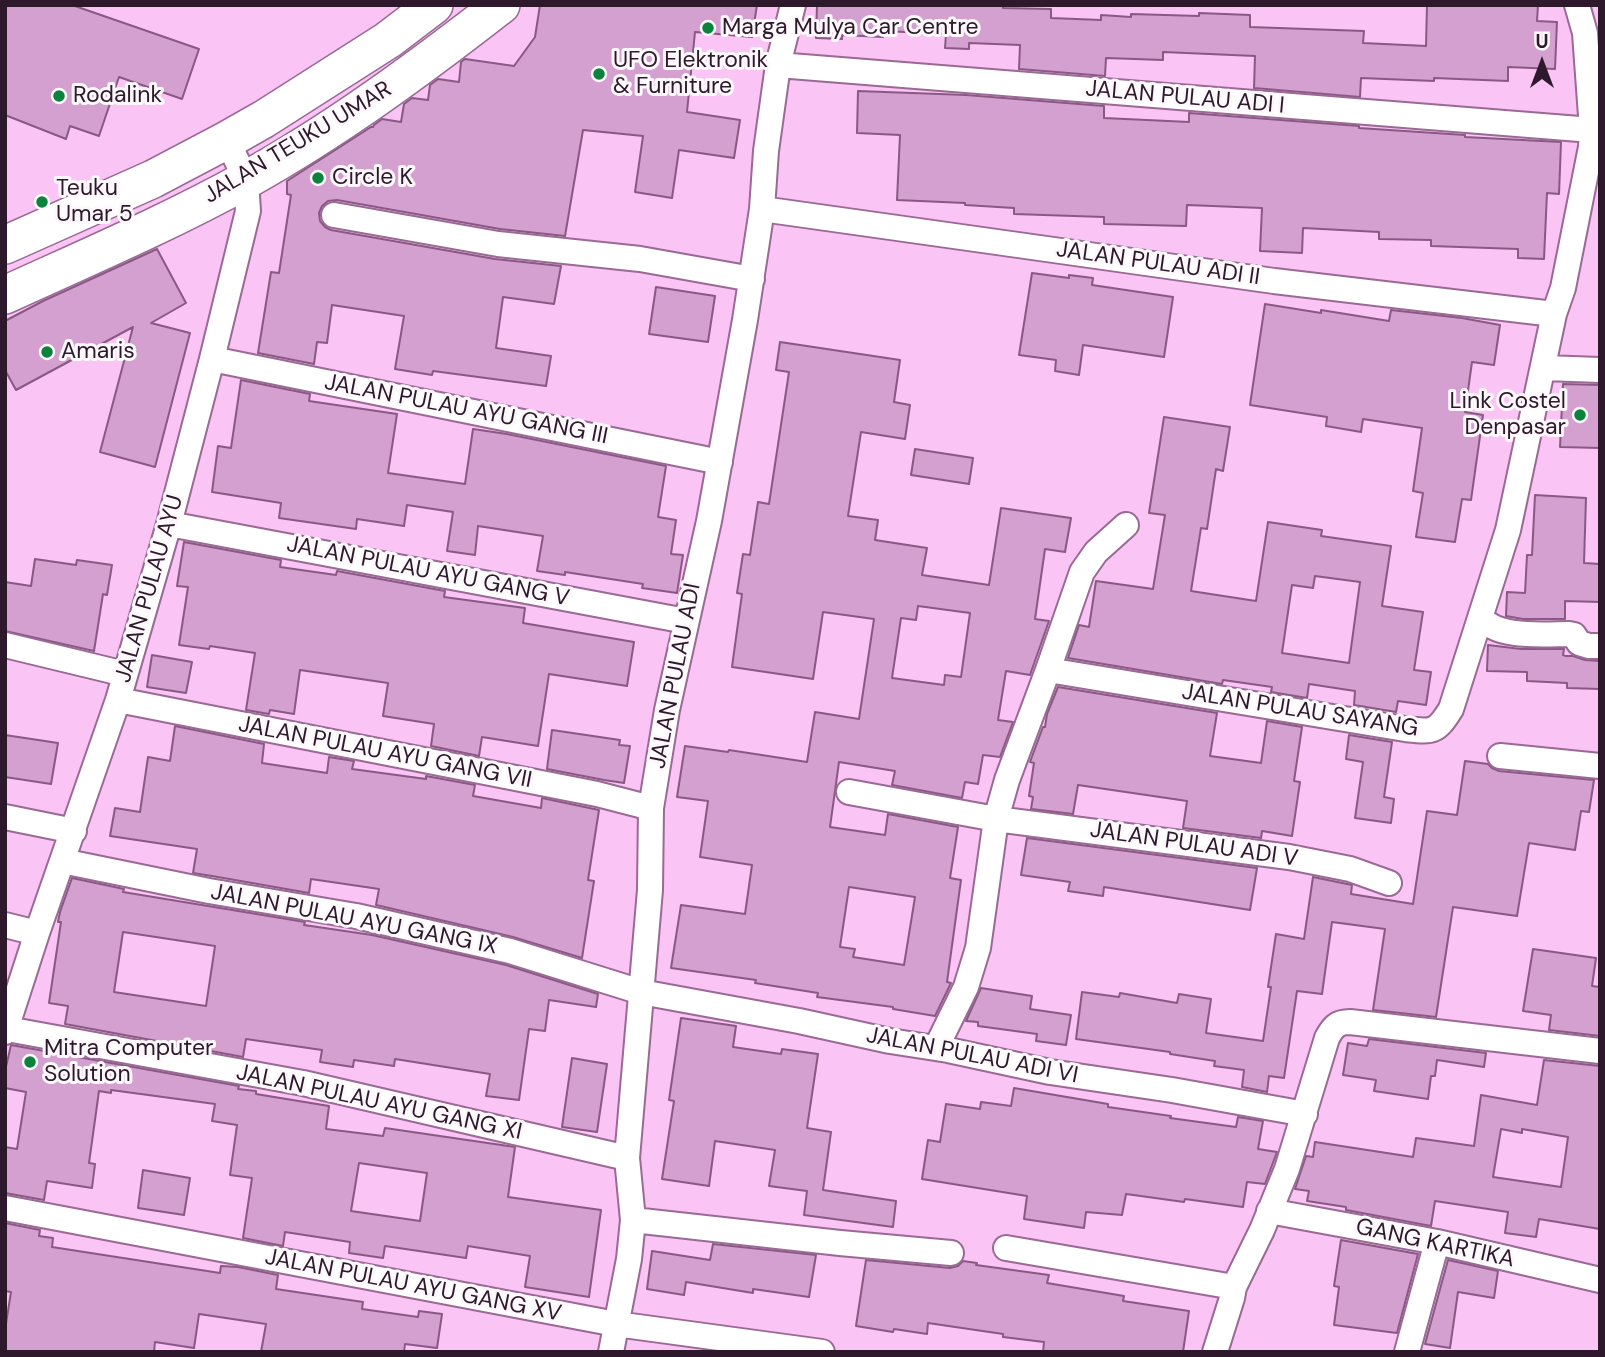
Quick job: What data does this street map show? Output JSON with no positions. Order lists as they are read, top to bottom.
{
  "streets": {
    "main road": ["JALAN TEUKU UMAR"],
    "street": [
      "JALAN PULAU ADI I",
      "JALAN PULAU ADI II",
      "JALAN PULAU AYU GANG III",
      "JALAN PULAU AYU GANG V",
      "JALAN PULAU AYU",
      "JALAN PULAU ADI",
      "JALAN PULAU SAYANG",
      "JALAN PULAU AYU GANG VII",
      "JALAN PULAU ADI V",
      "JALAN PULAU AYU GANG IX",
      "JALAN PULAU ADI VI",
      "JALAN PULAU AYU GANG XI",
      "GANG KARTIKA",
      "JALAN PULAU AYU GANG XV"
    ]
  },
  "crossings": [
    ["JALAN PULAU ADI I", "JALAN PULAU ADI"],
    ["JALAN PULAU ADI I", "JALAN PULAU SAYANG"],
    ["JALAN TEUKU UMAR", "JALAN PULAU AYU"],
    ["JALAN PULAU ADI II", "JALAN PULAU ADI"],
    ["JALAN PULAU ADI II", "JALAN PULAU SAYANG"],
    ["JALAN PULAU AYU GANG III", "JALAN PULAU AYU"],
    ["JALAN PULAU AYU GANG III", "JALAN PULAU ADI"],
    ["JALAN PULAU AYU GANG V", "JALAN PULAU AYU"],
    ["JALAN PULAU AYU GANG V", "JALAN PULAU ADI"],
    ["JALAN PULAU AYU", "JALAN PULAU AYU GANG VII"],
    ["JALAN PULAU AYU", "JALAN PULAU AYU GANG IX"],
    ["JALAN PULAU AYU", "JALAN PULAU AYU GANG XI"],
    ["JALAN PULAU ADI", "JALAN PULAU AYU GANG VII"],
    ["JALAN PULAU ADI", "JALAN PULAU AYU GANG IX"],
    ["JALAN PULAU ADI", "JALAN PULAU ADI VI"],
    ["JALAN PULAU ADI", "JALAN PULAU AYU GANG XI"],
    ["JALAN PULAU ADI", "JALAN PULAU AYU GANG XV"],
    ["JALAN PULAU AYU GANG IX", "JALAN PULAU ADI VI"]
  ],
  "places": [
    "Marga Mulya Car Centre",
    "UFO Elektronik & Furniture",
    "Rodalink",
    "Circle K",
    "Teuku Umar 5",
    "Amaris",
    "Link Costel Denpasar",
    "Mitra Computer Solution"
  ],
  "north": "top"
}
